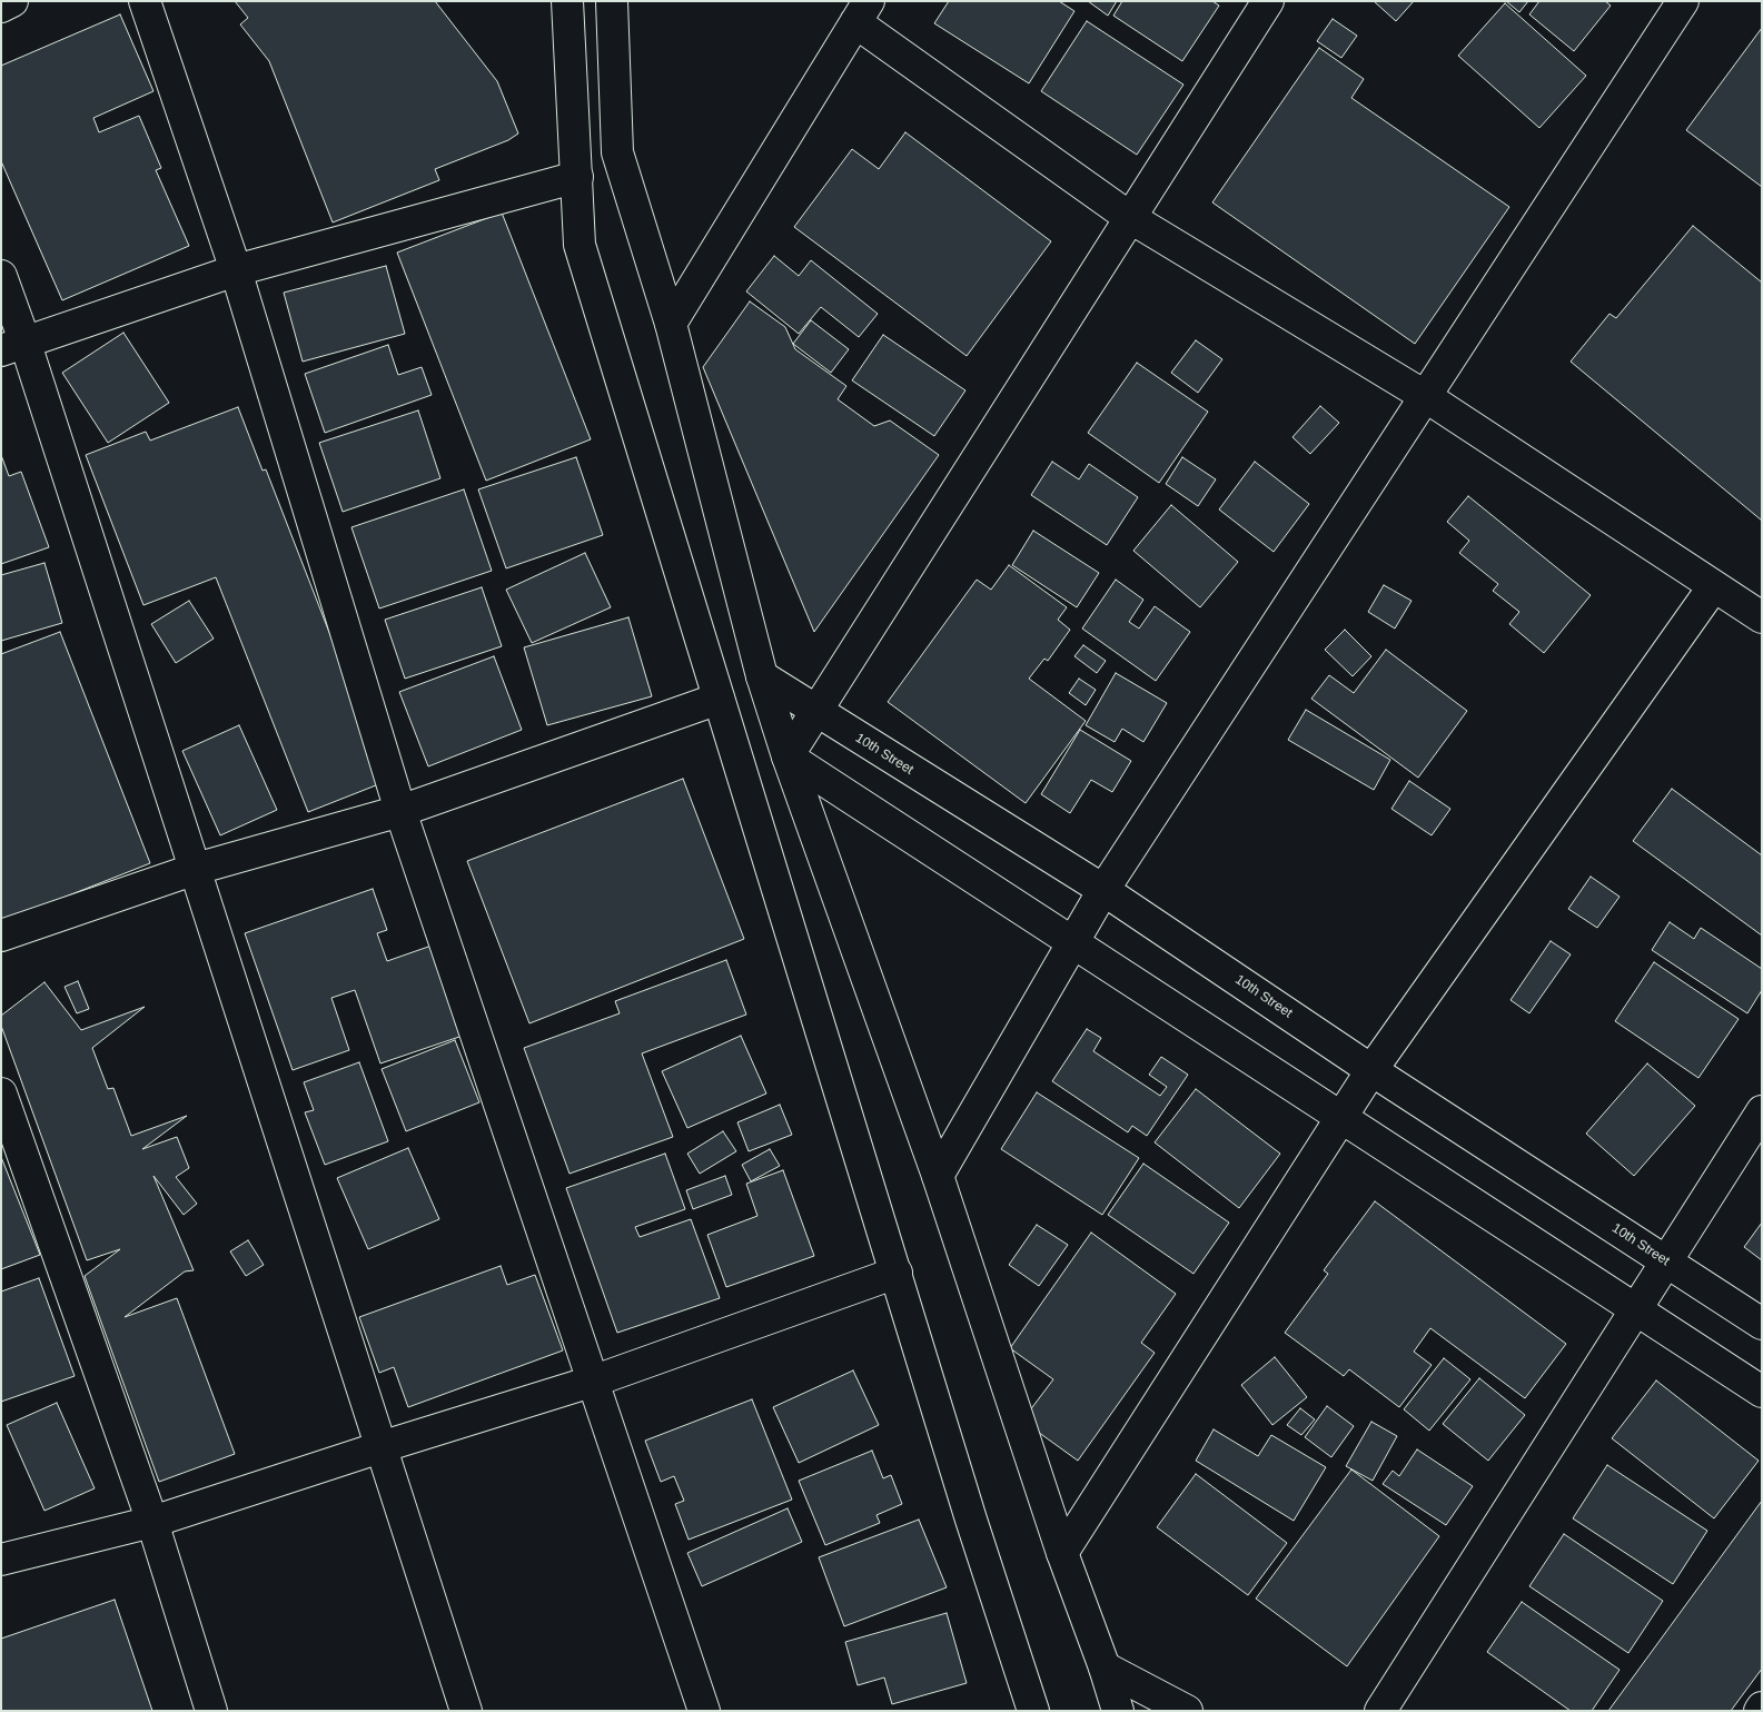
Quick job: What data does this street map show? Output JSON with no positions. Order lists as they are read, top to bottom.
{
  "streets": {
    "street": ["10th Street"]
  }
}
